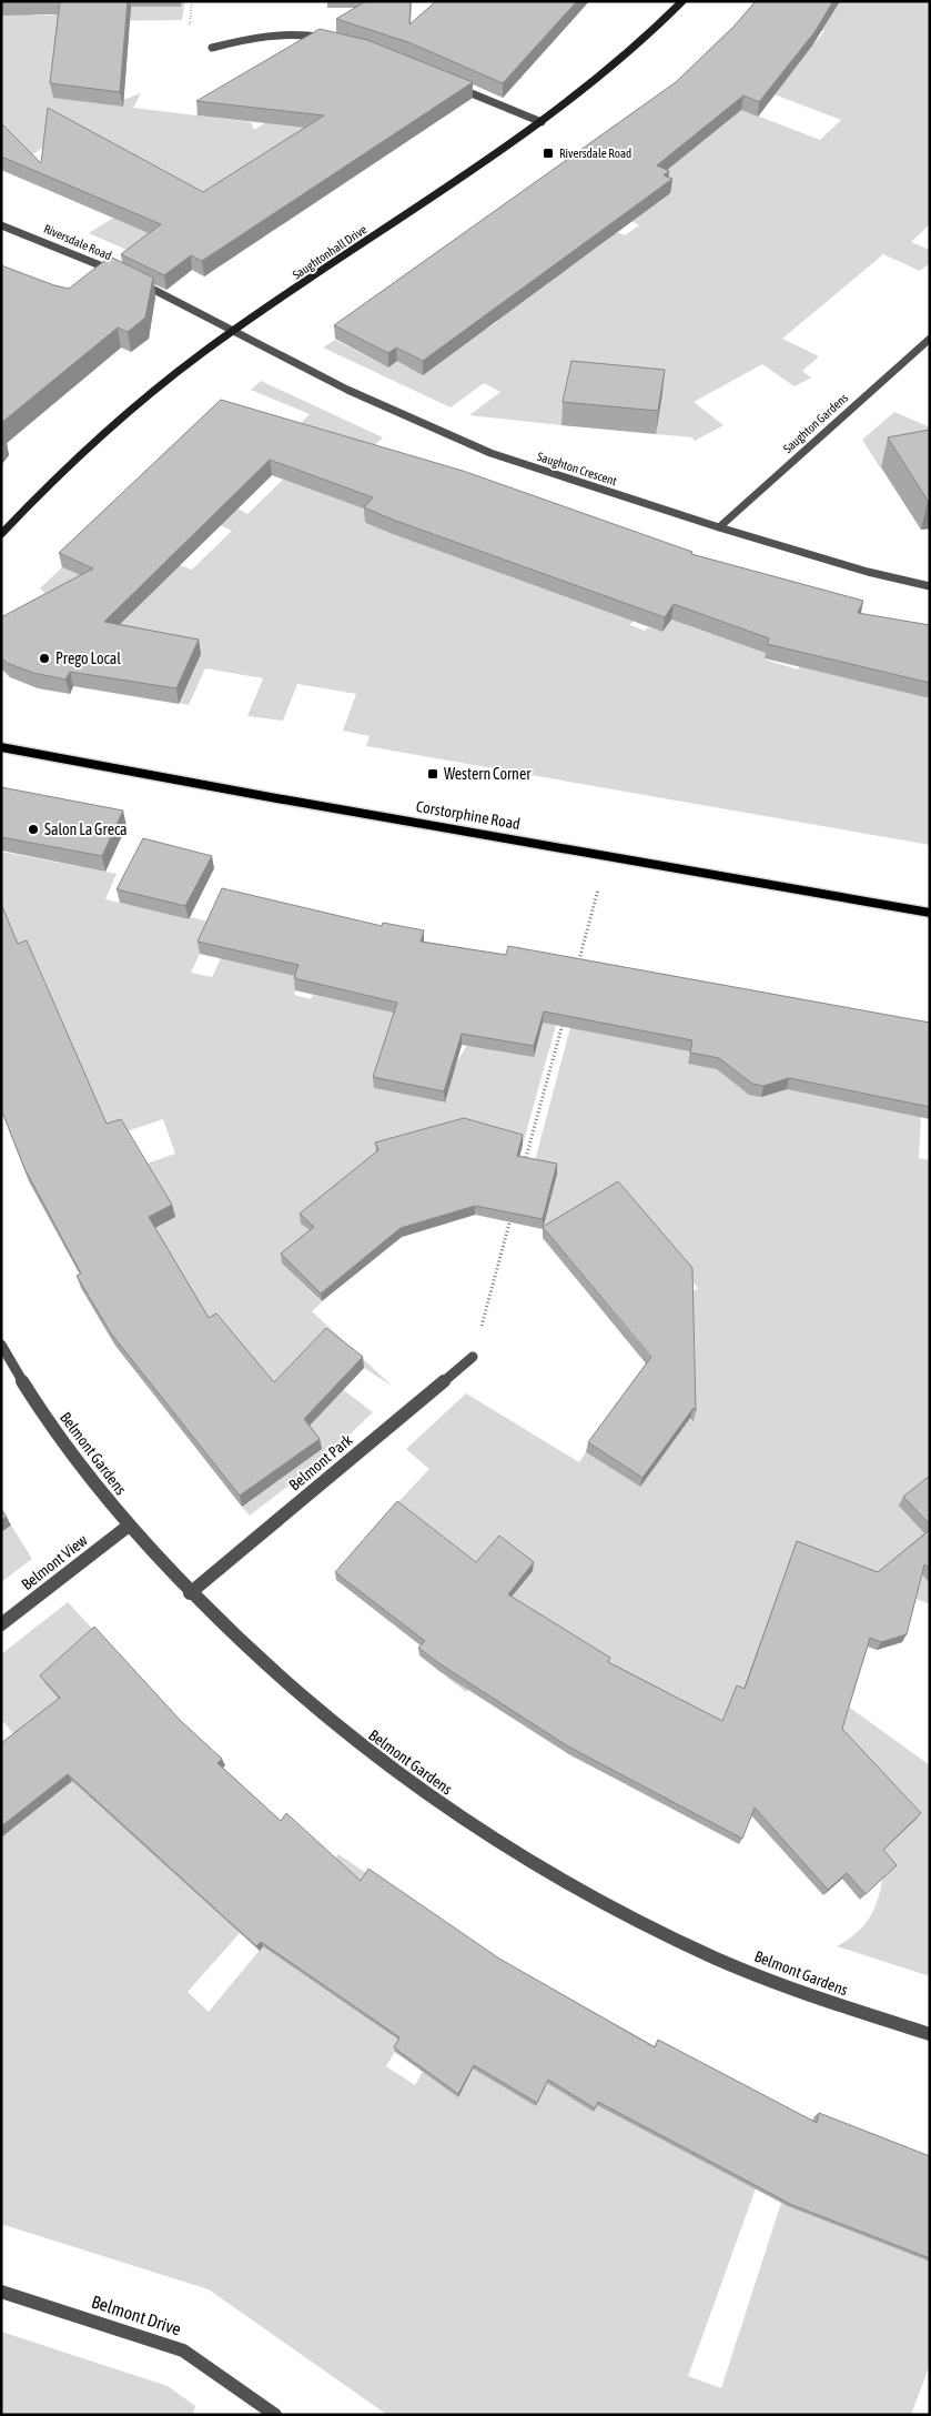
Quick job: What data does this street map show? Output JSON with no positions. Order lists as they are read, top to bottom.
{
  "streets": {
    "main road": ["Corstorphine Road"],
    "street": [
      "Riversdale Road",
      "Saughtonhall Drive",
      "Saughton Gardens",
      "Saughton Crescent",
      "Belmont Gardens",
      "Belmont Park",
      "Belmont View",
      "Belmont Drive"
    ]
  },
  "crossings": [
    ["Saughtonhall Drive", "Saughton Crescent"],
    ["Saughton Gardens", "Saughton Crescent"],
    ["Belmont Gardens", "Belmont Park"],
    ["Belmont Gardens", "Belmont View"]
  ],
  "places": {
    "transit": ["Riversdale Road", "Western Corner"],
    "other": ["Prego Local", "Salon La Greca"]
  }
}
